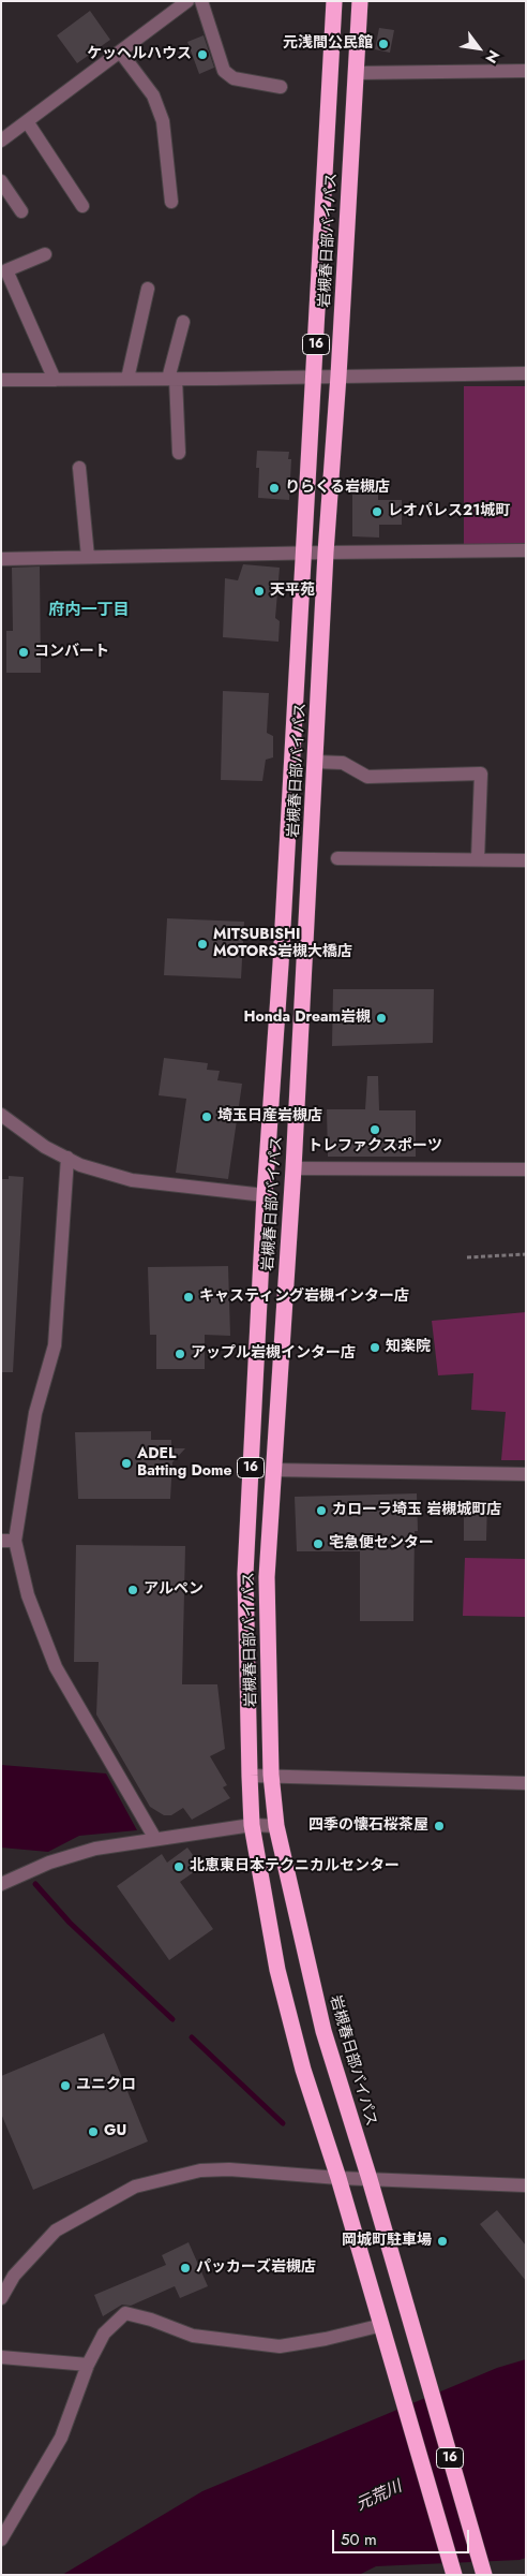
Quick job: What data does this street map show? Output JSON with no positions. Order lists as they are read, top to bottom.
{
  "streets": {
    "highway": ["岩槻春日部バイパス", "16"]
  },
  "districts": ["府内一丁目"],
  "water": ["元荒川"],
  "places": [
    "元浅間公民館",
    "ケッヘルハウス",
    "りらくる岩槻店",
    "レオパレス21城町",
    "天平苑",
    "コンバート",
    "MITSUBISHI MOTORS岩槻大橋店",
    "Honda Dream岩槻",
    "埼玉日産岩槻店",
    "トレファクスポーツ",
    "キャスティング岩槻インター店",
    "知楽院",
    "アップル岩槻インター店",
    "ADEL Batting Dome",
    "カローラ埼玉 岩槻城町店",
    "宅急便センター",
    "アルペン",
    "四季の懐石桜茶屋",
    "北恵東日本テクニカルセンター",
    "ユニクロ",
    "GU",
    "岡城町駐車場",
    "パッカーズ岩槻店"
  ],
  "scale_bar": "50 m",
  "north": "bottom right"
}
